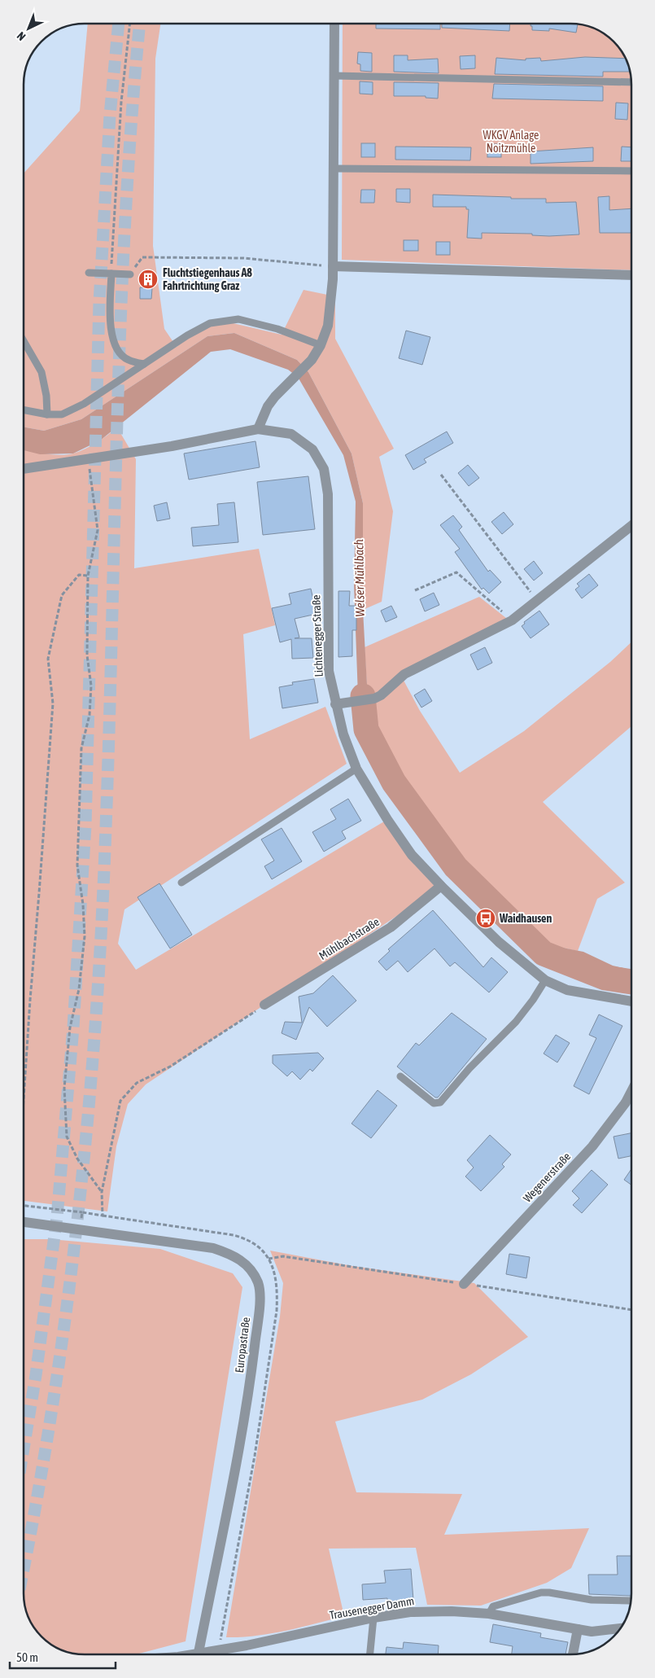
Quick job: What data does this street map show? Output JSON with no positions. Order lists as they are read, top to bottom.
{
  "streets": {
    "street": [
      "Lichtenegger Straße",
      "Mühlbachstraße",
      "Wegenerstraße",
      "Europastraße",
      "Trausenegger Damm"
    ]
  },
  "crossings": [
    ["Lichtenegger Straße", "Mühlbachstraße"]
  ],
  "water": ["Welser Mühlbach"],
  "parks": ["WKGV Anlage Noitzmühle"],
  "places": {
    "building": ["Fluchtstiegenhaus A8 Fahrtrichtung Graz"],
    "bus stop": ["Waidhausen"]
  },
  "scale_bar": "50 m",
  "north": "bottom left"
}
